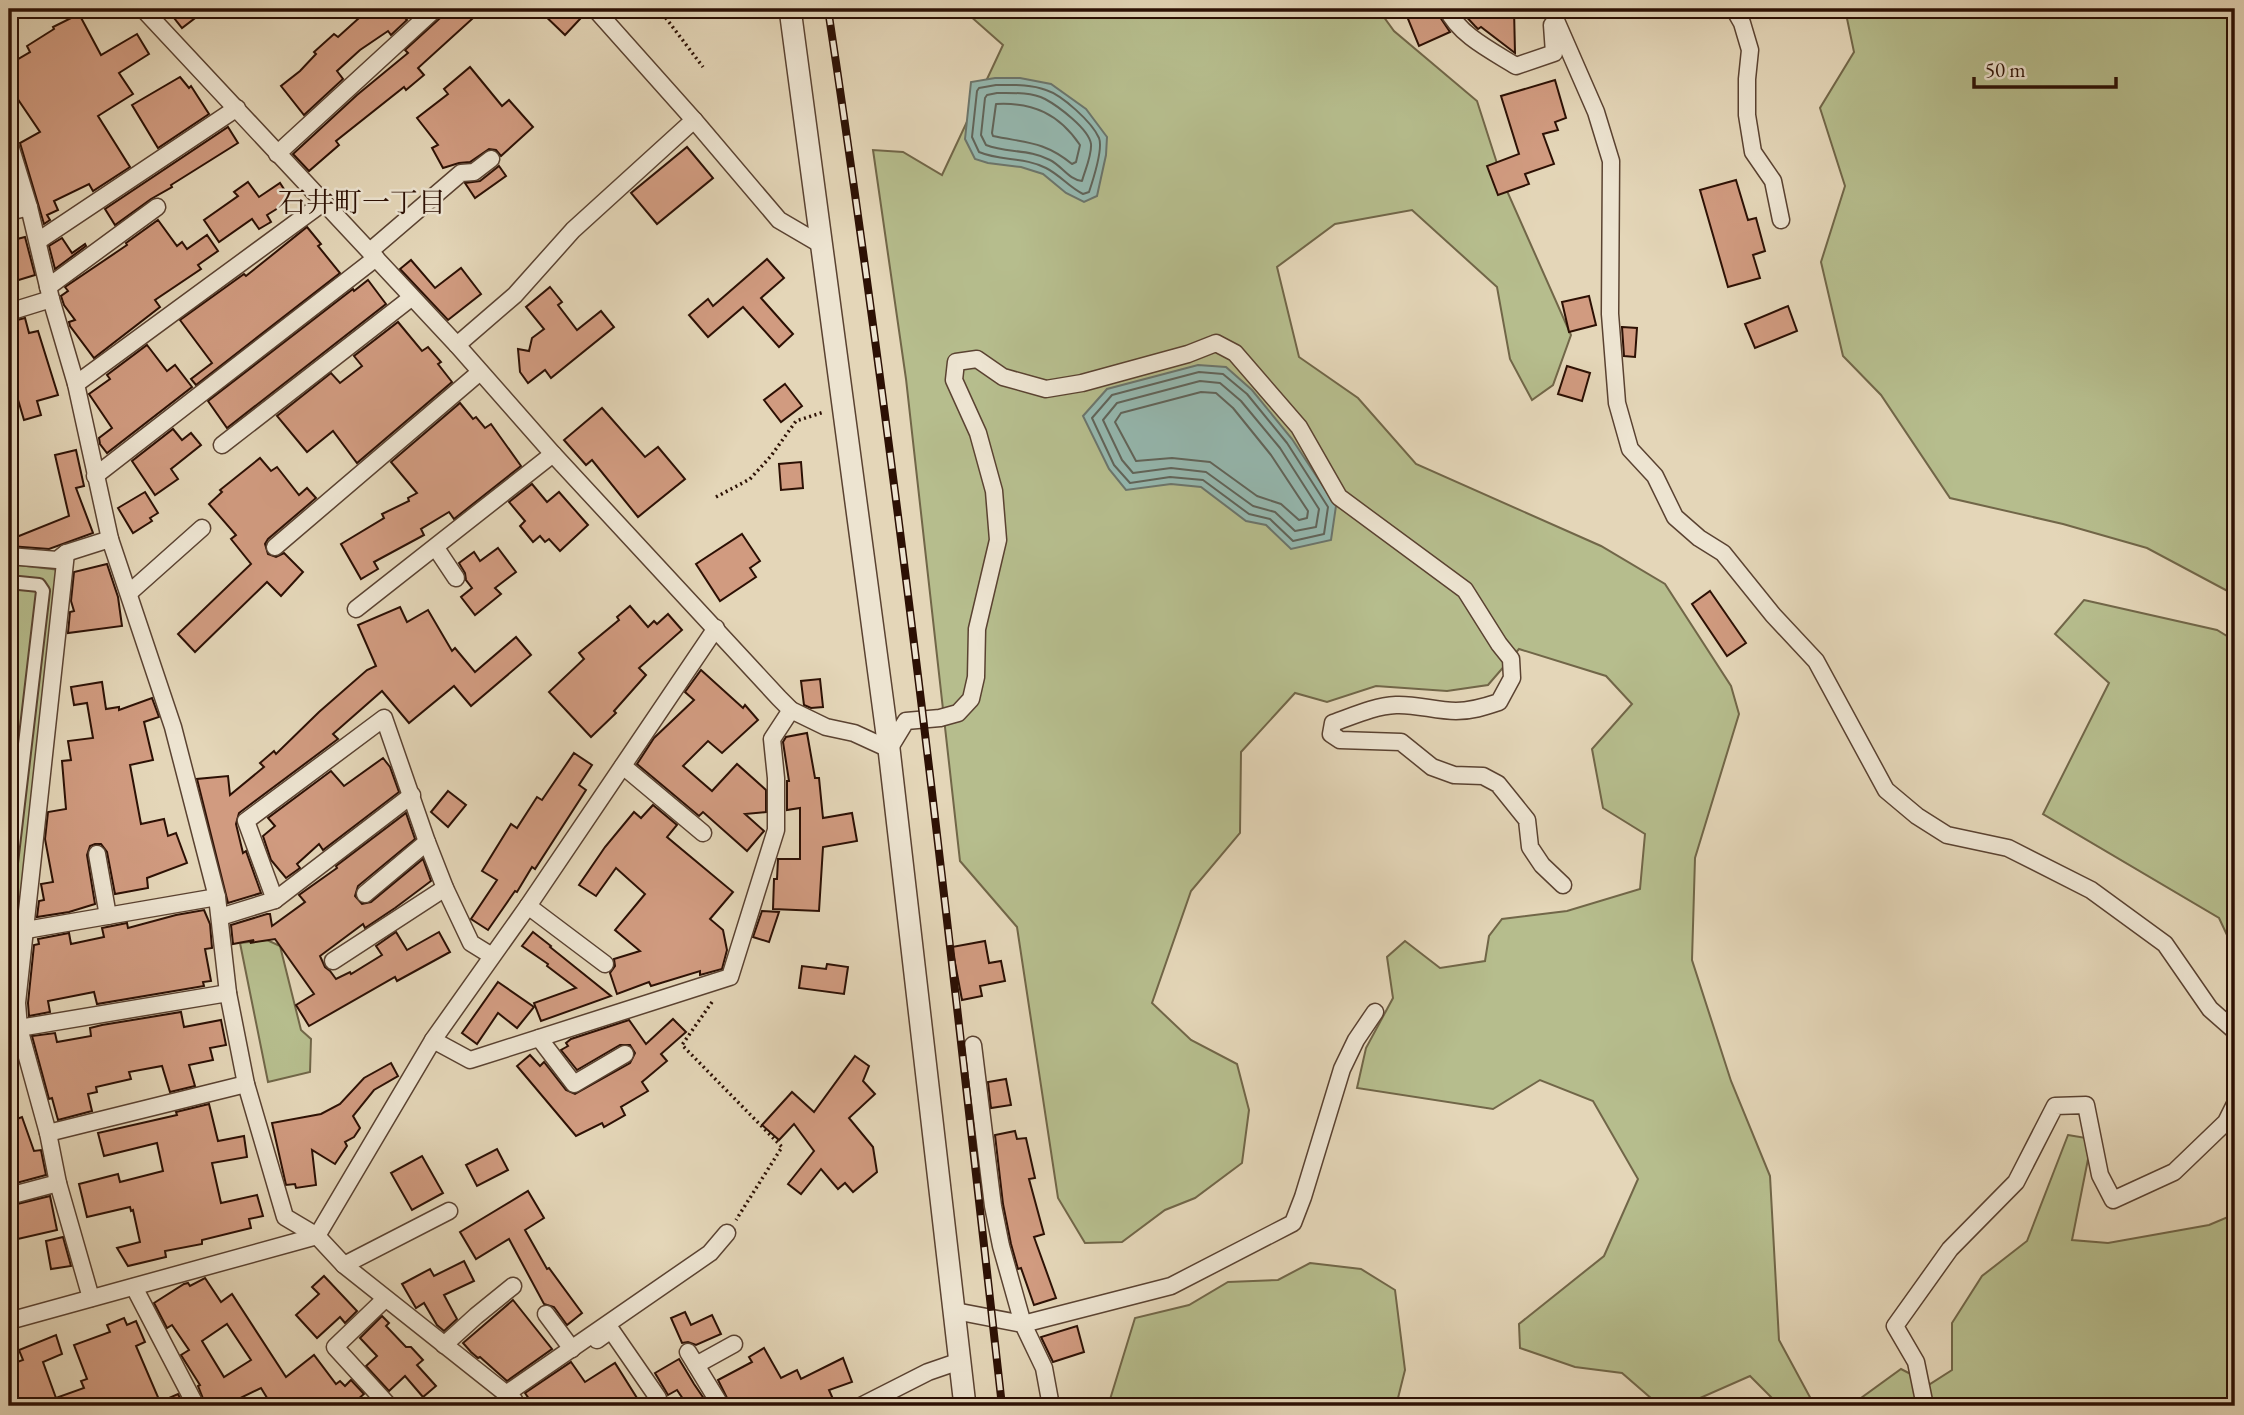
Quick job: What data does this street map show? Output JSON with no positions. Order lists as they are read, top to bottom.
{
  "districts": ["石井町一丁目"],
  "scale_bar": "50 m"
}
